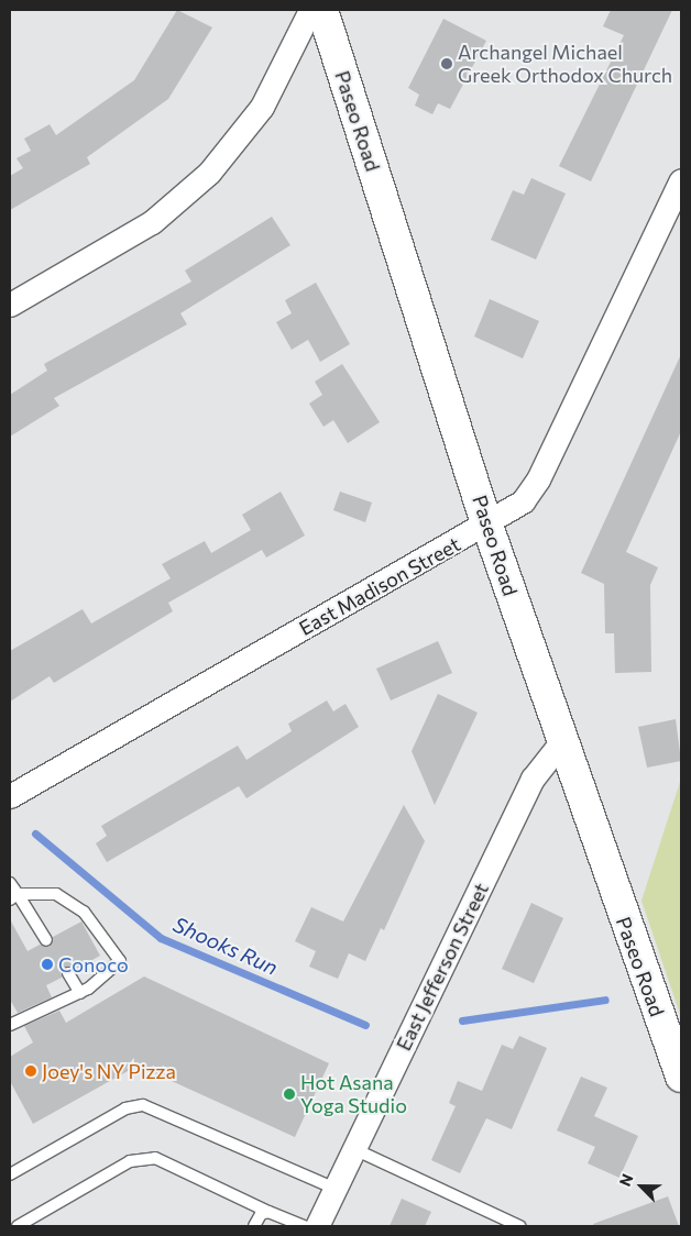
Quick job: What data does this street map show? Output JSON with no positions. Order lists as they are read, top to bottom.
{
  "streets": {
    "main road": ["Paseo Road"],
    "street": ["East Madison Street", "East Jefferson Street"]
  },
  "crossings": [
    ["Paseo Road", "East Madison Street"],
    ["Paseo Road", "East Jefferson Street"]
  ],
  "water": ["Shooks Run"],
  "places": [
    "Archangel Michael Greek Orthodox Church",
    "Conoco",
    "Joey's NY Pizza",
    "Hot Asana Yoga Studio"
  ],
  "north": "top left"
}
